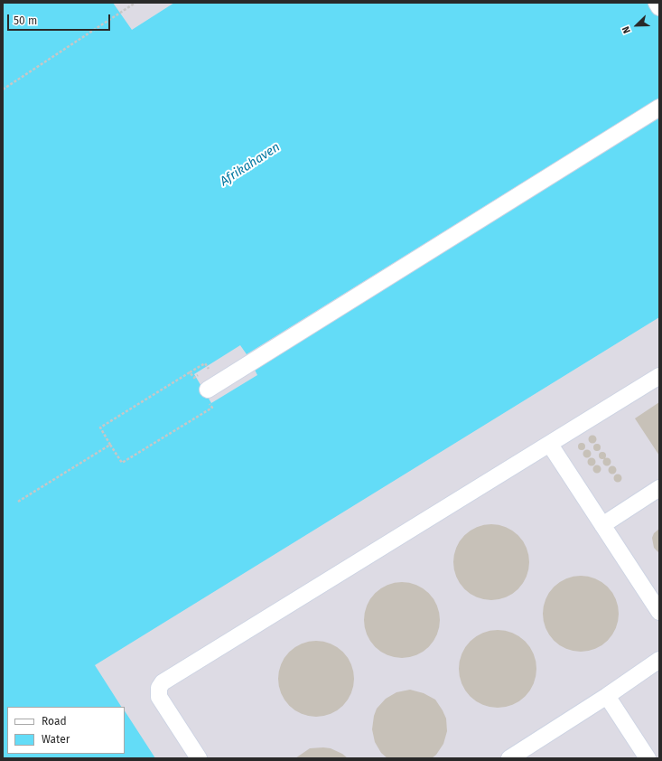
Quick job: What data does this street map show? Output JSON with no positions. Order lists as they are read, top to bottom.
{
  "water": ["Afrikahaven"],
  "legend": ["Road", "Water"],
  "scale_bar": "50 m",
  "north": "bottom left"
}
